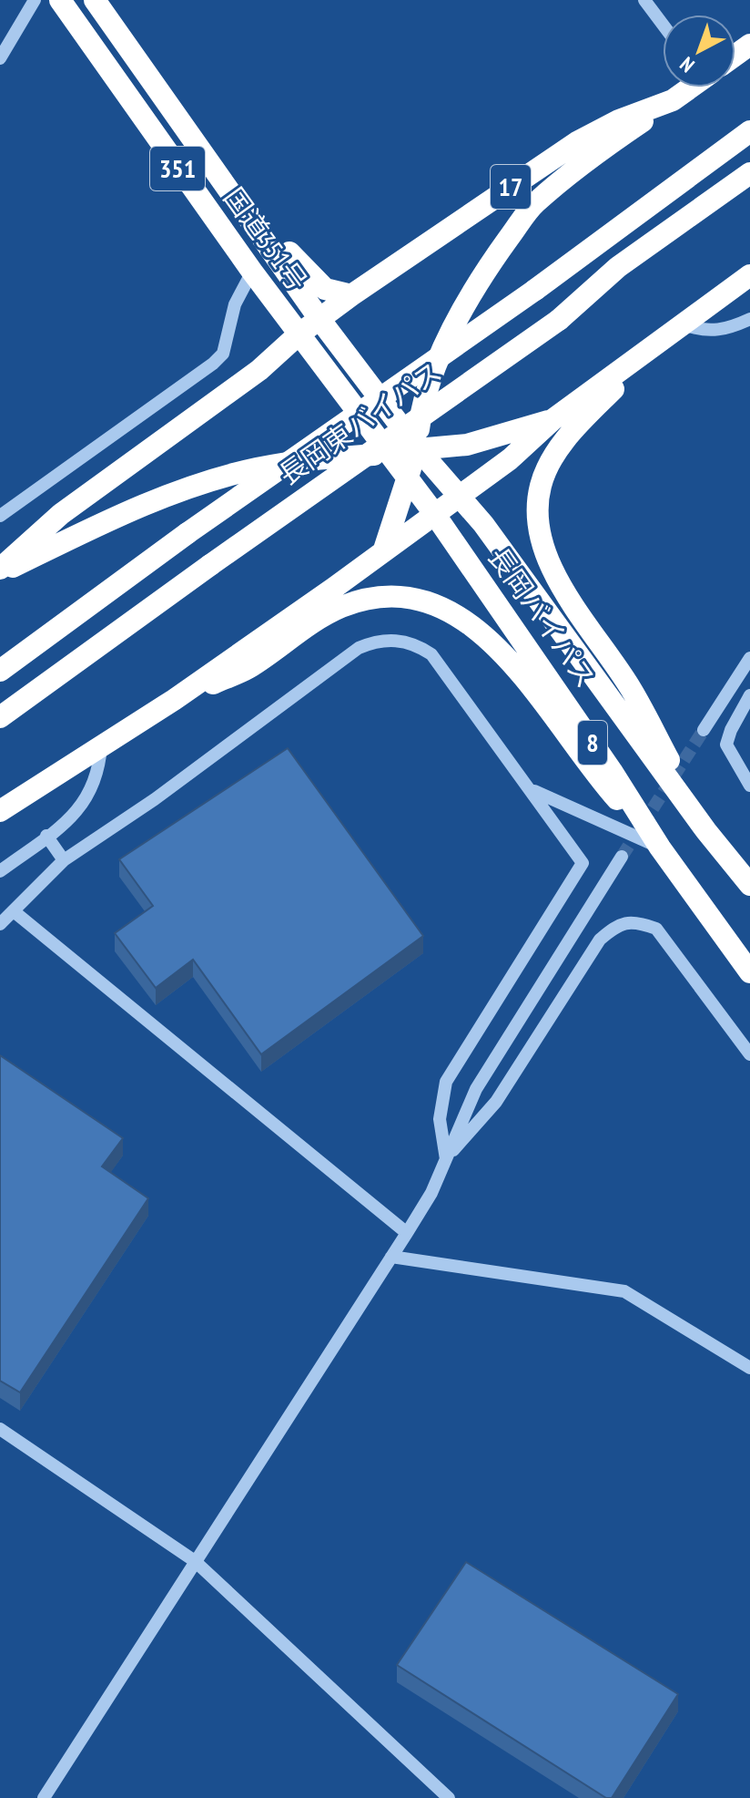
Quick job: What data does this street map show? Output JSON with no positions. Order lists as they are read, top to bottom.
{
  "streets": {
    "highway": [
      "351",
      "17",
      "国道351号",
      "長岡東バイパス",
      "長岡バイパス",
      "8"
    ]
  },
  "crossings": [
    ["17", "国道351号"],
    ["17", "8"],
    ["国道351号", "8"],
    ["長岡東バイパス", "8"],
    ["長岡バイパス", "8"]
  ],
  "north": "bottom left"
}
